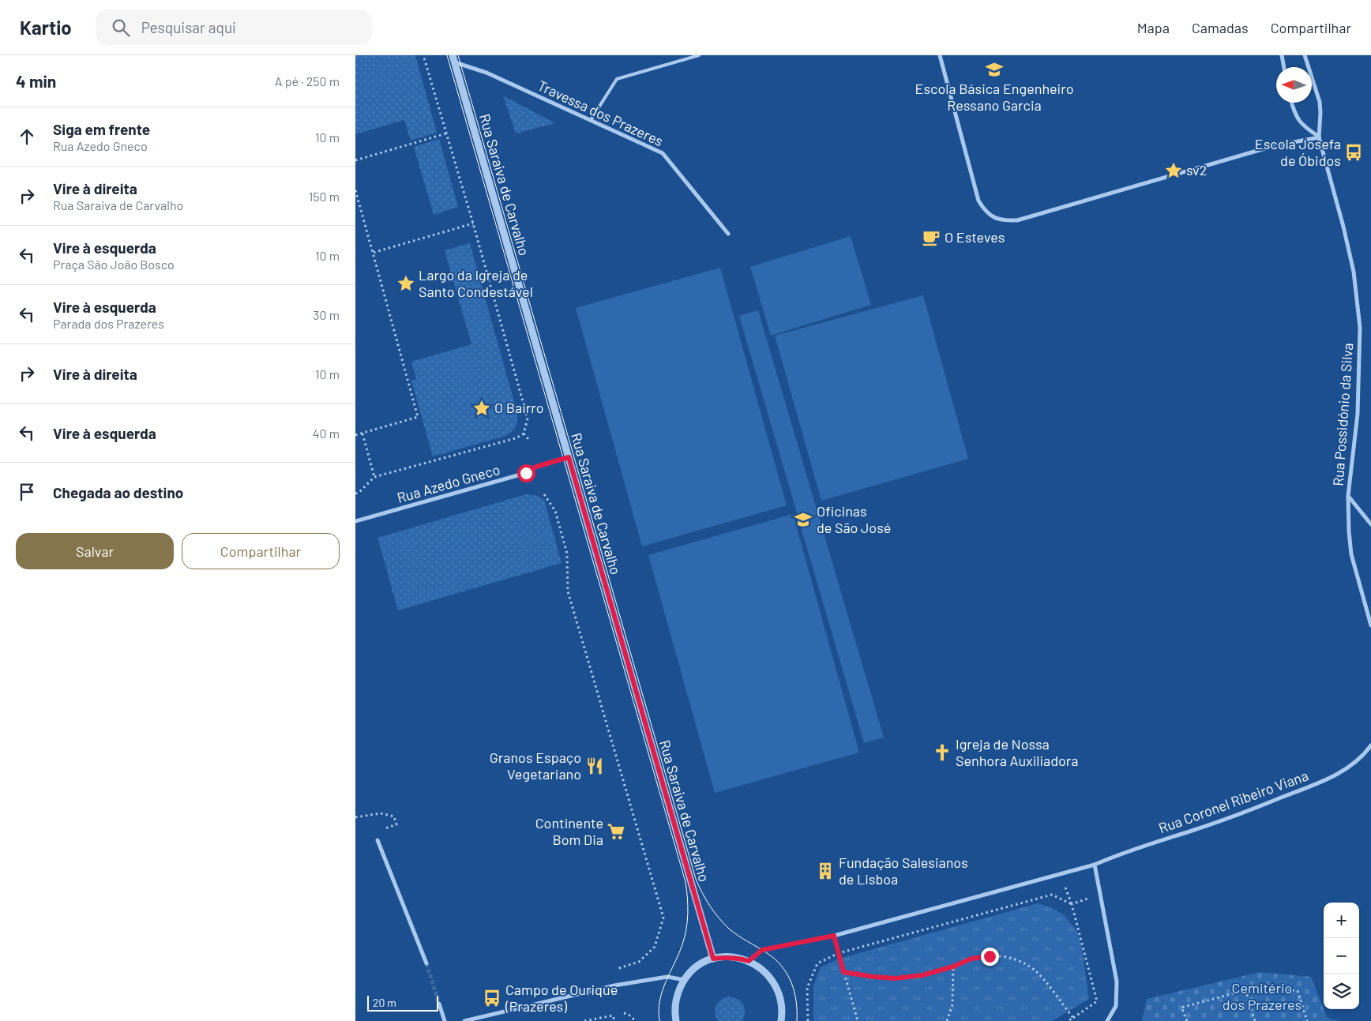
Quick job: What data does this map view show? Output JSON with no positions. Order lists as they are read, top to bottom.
{
  "streets": {
    "street": [
      "Travessa dos Prazeres",
      "Rua Saraiva de Carvalho",
      "Rua Possidónio da Silva",
      "Rua Azedo Gneco",
      "Rua Coronel Ribeiro Viana"
    ]
  },
  "crossings": [
    ["Travessa dos Prazeres", "Rua Saraiva de Carvalho"],
    ["Rua Saraiva de Carvalho", "Rua Azedo Gneco"]
  ],
  "parks": ["Cemitério dos Prazeres"],
  "places": {
    "school or university": ["Escola Básica Engenheiro Ressano Garcia", "Oficinas de São José"],
    "bus stop": ["Escola Josefa de Óbidos", "Campo de Ourique (Prazeres)"],
    "place": ["sv2", "Largo da Igreja de Santo Condestável", "O Bairro"],
    "cafe": ["O Esteves"],
    "church": ["Igreja de Nossa Senhora Auxiliadora"],
    "restaurant": ["Granos Espaço Vegetariano"],
    "supermarket": ["Continente Bom Dia"],
    "building": ["Fundação Salesianos de Lisboa"]
  },
  "scale_bar": "20 m",
  "north": "left",
  "page": {
    "header": "Kartio",
    "search": "Pesquisar aqui",
    "nav": ["Mapa", "Camadas", "Compartilhar"],
    "heading": ["4 min", "A pé · 250 m"],
    "list": [
      ["Siga em frente", "Rua Azedo Gneco", "10 m"],
      ["Vire à direita", "Rua Saraiva de Carvalho", "150 m"],
      ["Vire à esquerda", "Praça São João Bosco", "10 m"],
      ["Vire à esquerda", "Parada dos Prazeres", "30 m"],
      ["Vire à direita", "10 m"],
      ["Vire à esquerda", "40 m"],
      "Chegada ao destino"
    ],
    "buttons": ["Salvar", "Compartilhar"],
    "map_buttons": ["+", "−"],
    "scale": "20 m"
  }
}
